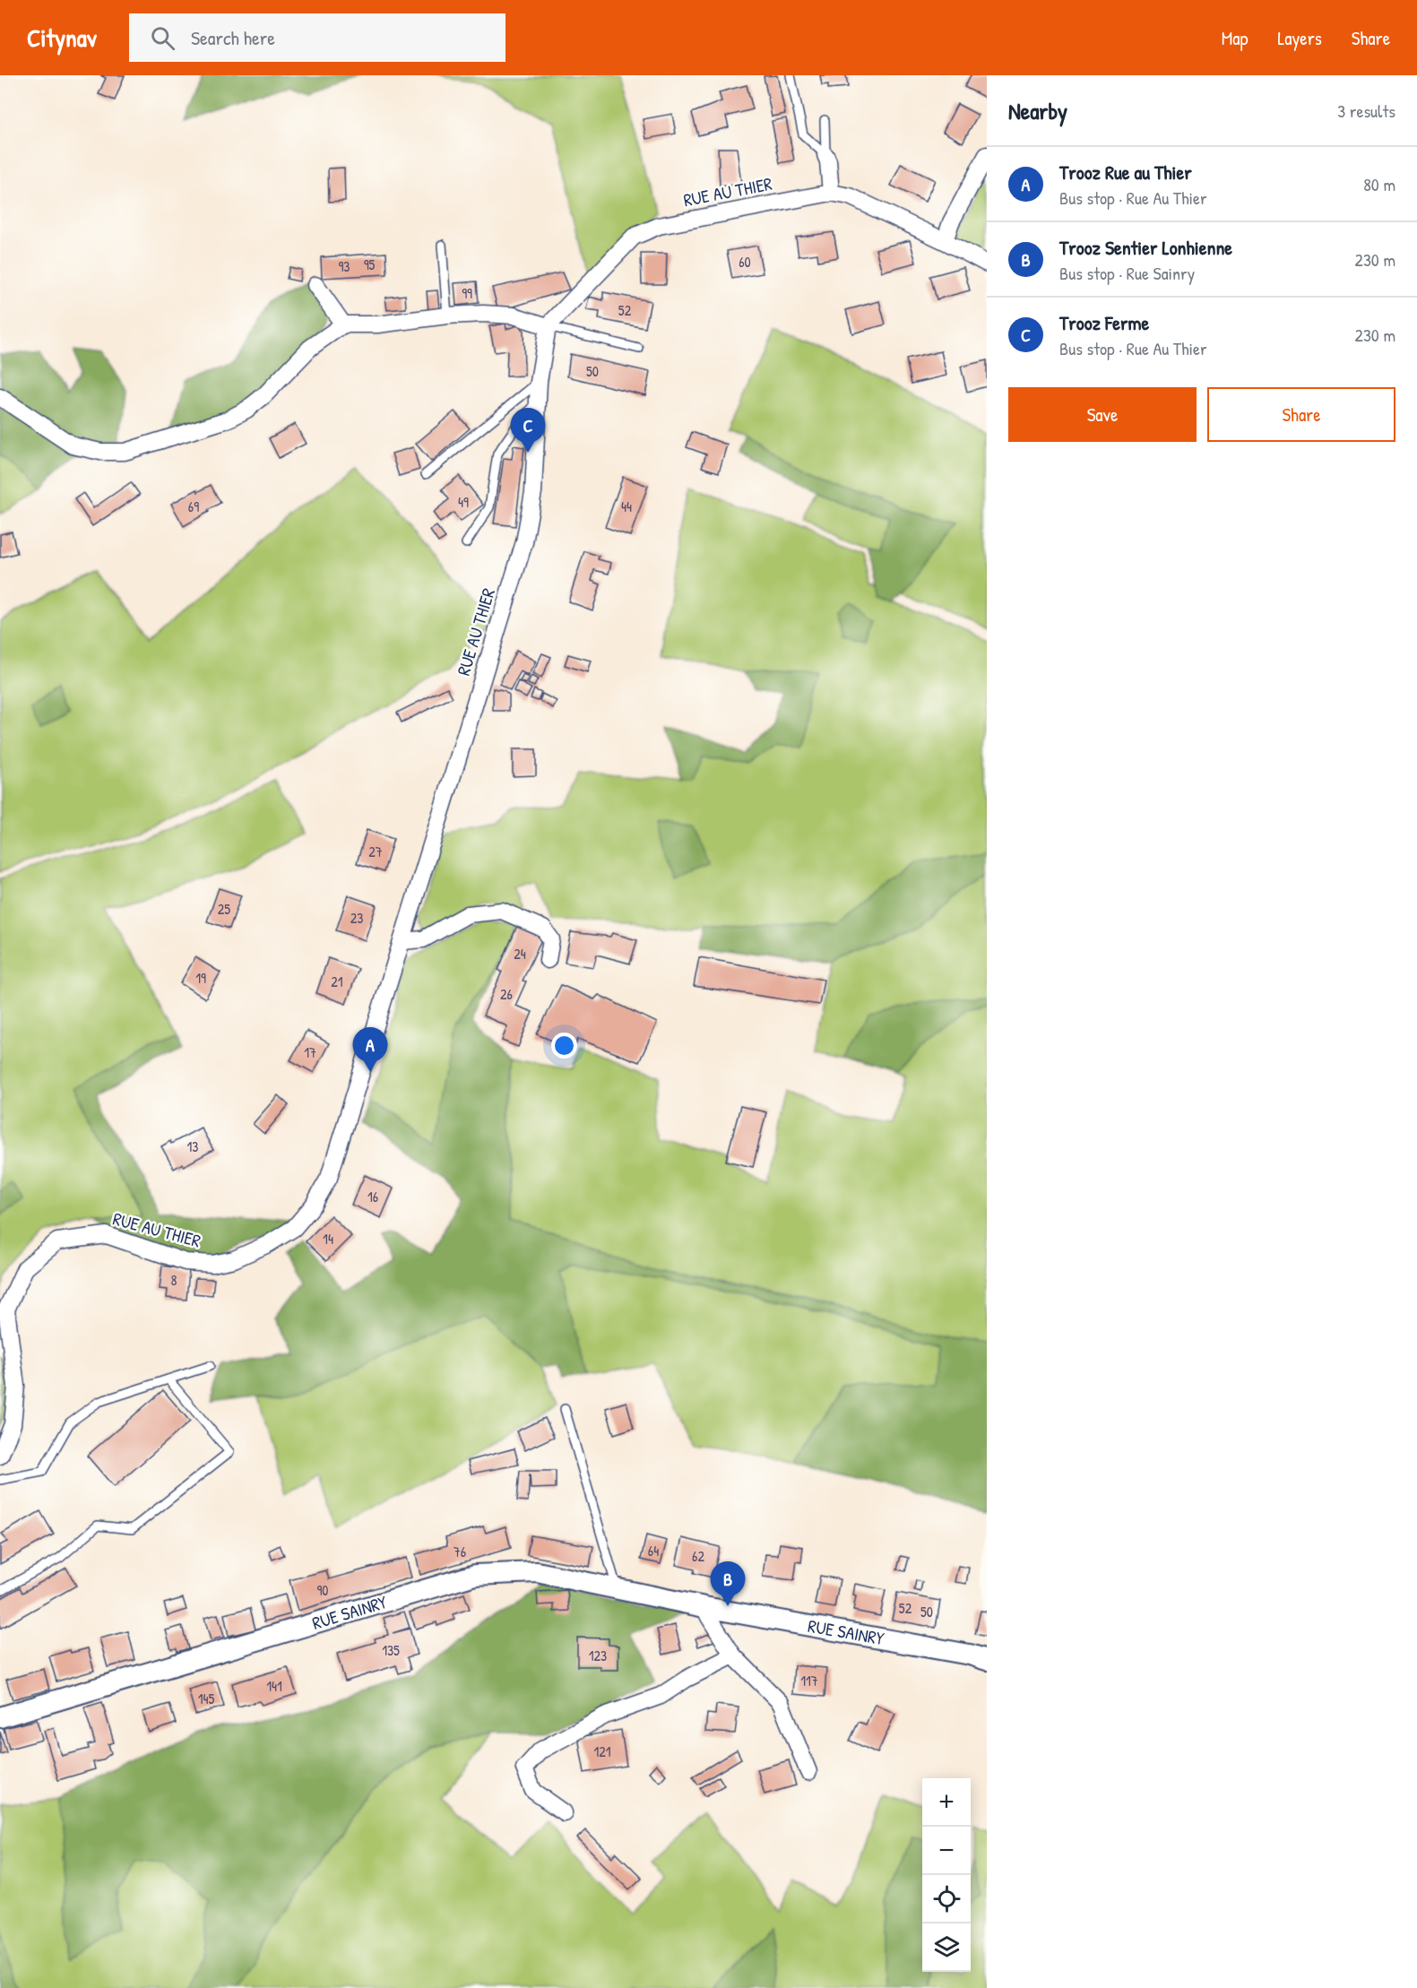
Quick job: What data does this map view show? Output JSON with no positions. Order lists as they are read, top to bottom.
{
  "streets": {
    "street": ["RUE AU THIER", "RUE SAINRY"]
  },
  "house_numbers": [
    "60",
    "95",
    "93",
    "99",
    "52",
    "50",
    "49",
    "69",
    "44",
    "27",
    "25",
    "23",
    "24",
    "19",
    "21",
    "26",
    "17",
    "13",
    "16",
    "14",
    "8",
    "64",
    "76",
    "62",
    "90",
    "52",
    "50",
    "135",
    "123",
    "117",
    "141",
    "145",
    "121"
  ],
  "page": {
    "header": "Citynav",
    "search": "Search here",
    "nav": ["Map", "Layers", "Share"],
    "heading": ["Nearby", "3 results"],
    "list": [
      {
        "mark": "A",
        "name": "Trooz Rue au Thier",
        "note": "Bus stop · Rue Au Thier",
        "value": "80 m"
      },
      {
        "mark": "B",
        "name": "Trooz Sentier Lonhienne",
        "note": "Bus stop · Rue Sainry",
        "value": "230 m"
      },
      {
        "mark": "C",
        "name": "Trooz Ferme",
        "note": "Bus stop · Rue Au Thier",
        "value": "230 m"
      }
    ],
    "buttons": ["Save", "Share"],
    "pins": ["C", "A", "B"],
    "map_buttons": ["+", "−"]
  }
}
